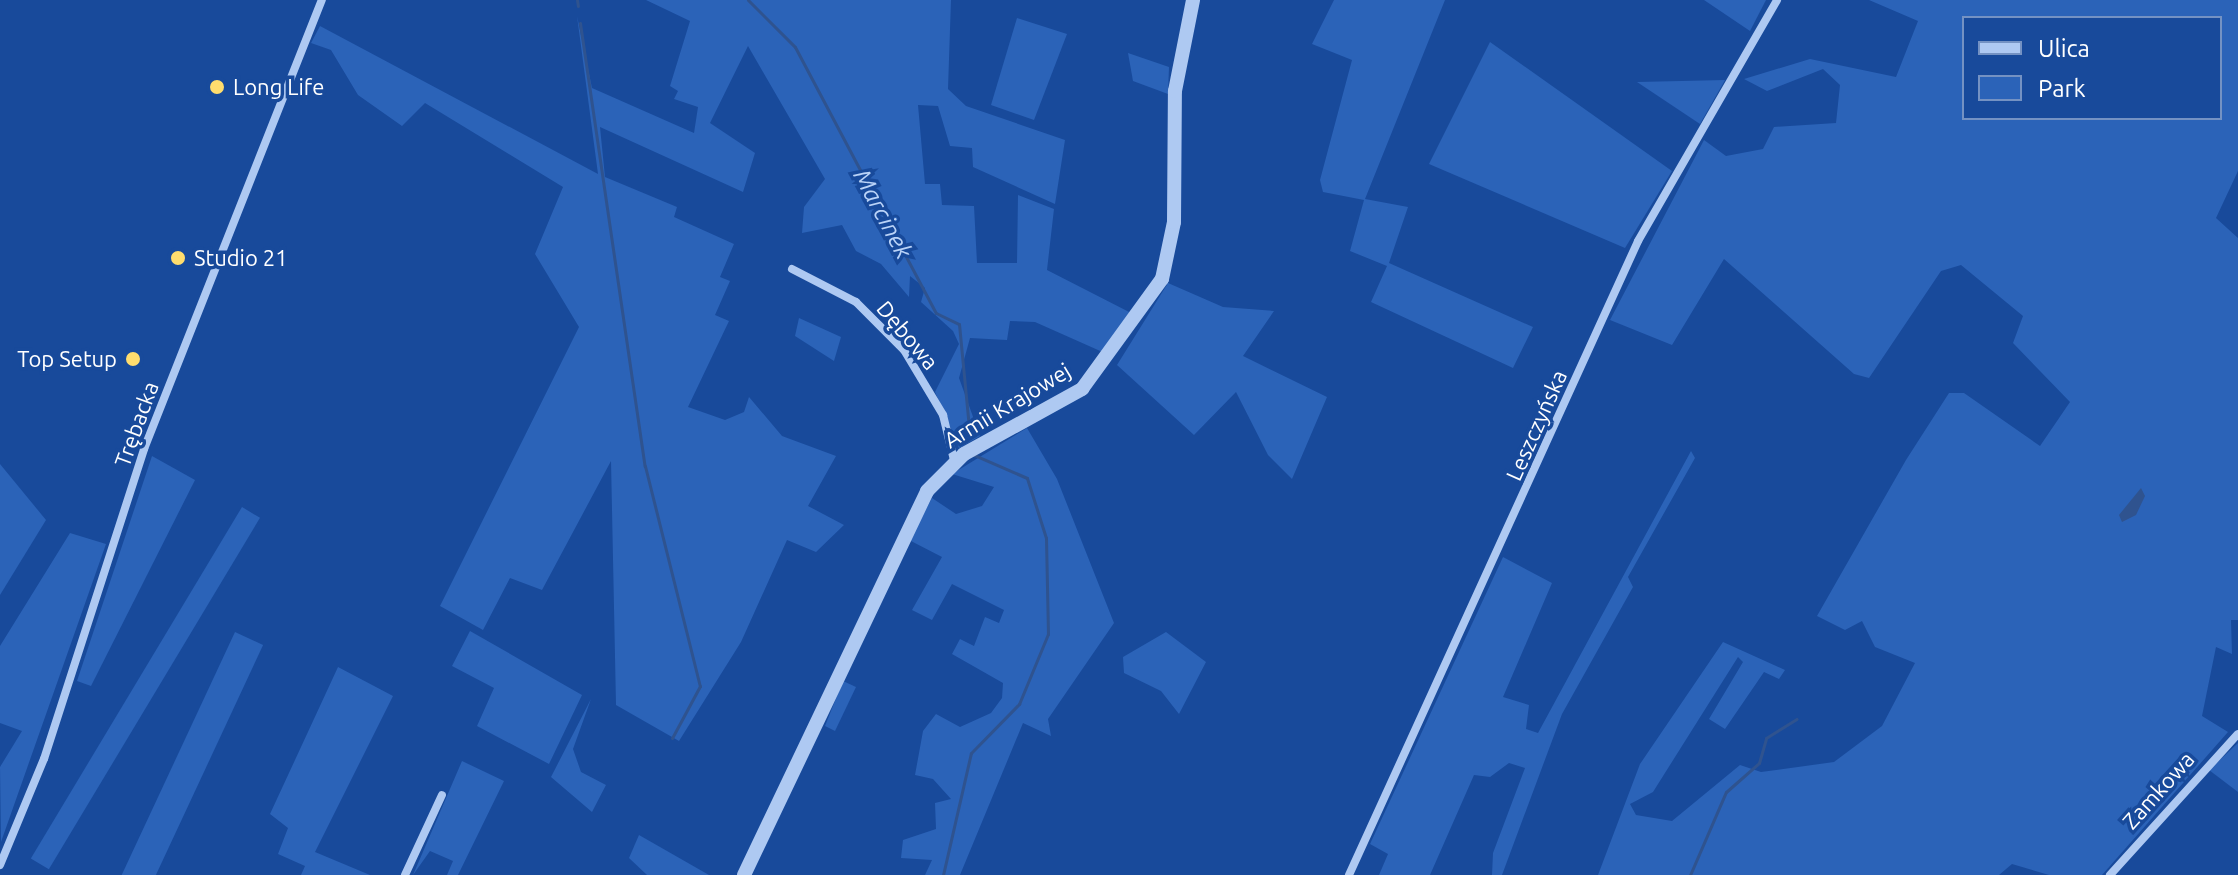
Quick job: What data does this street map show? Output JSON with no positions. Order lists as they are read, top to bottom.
{
  "streets": {
    "street": [
      "Dębowa",
      "Armii Krajowej",
      "Trębacka",
      "Leszczyńska",
      "Zamkowa"
    ]
  },
  "crossings": [
    ["Dębowa", "Armii Krajowej"]
  ],
  "water": ["Marcinek"],
  "places": ["Long Life", "Studio 21", "Top Setup"],
  "legend": ["Ulica", "Park"]
}
